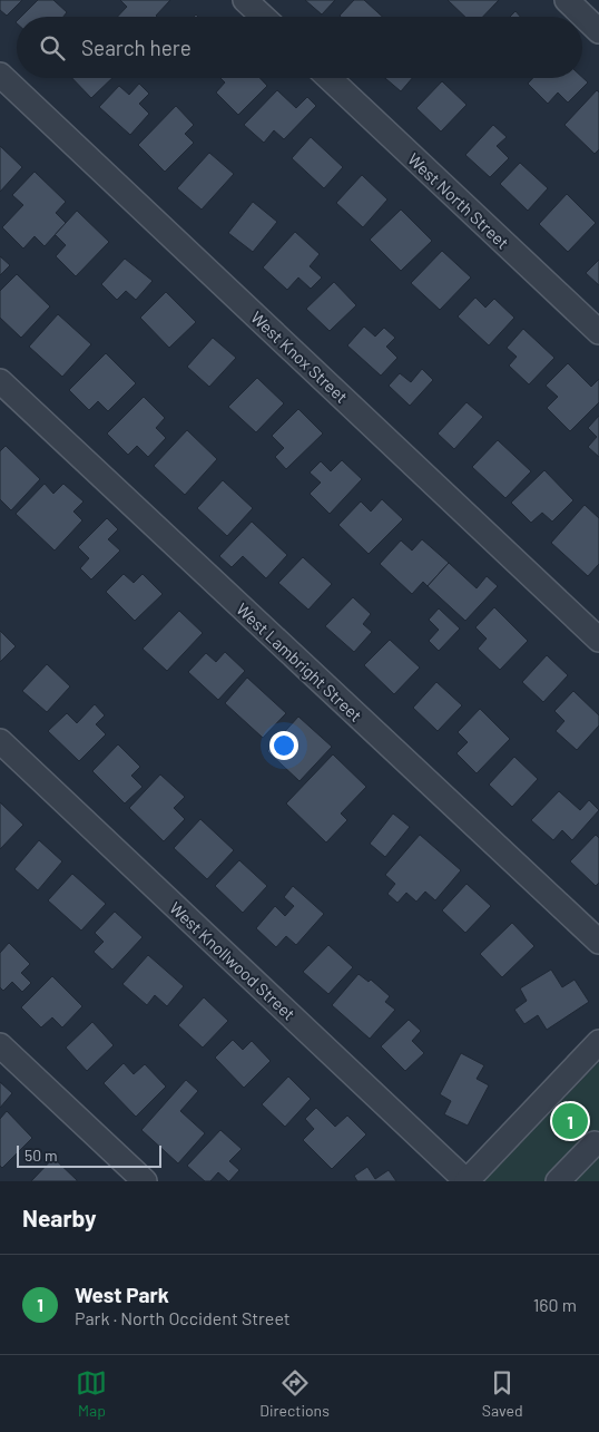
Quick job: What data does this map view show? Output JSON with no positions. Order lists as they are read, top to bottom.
{
  "streets": {
    "street": [
      "West North Street",
      "West Knox Street",
      "West Lambright Street",
      "West Knollwood Street"
    ]
  },
  "scale_bar": "50 m",
  "page": {
    "search": "Search here",
    "pins": "1",
    "scale": "50 m",
    "heading": "Nearby",
    "list": [
      {
        "mark": "1",
        "name": "West Park",
        "note": "Park · North Occident Street",
        "value": "160 m"
      }
    ],
    "nav": ["Map", "Directions", "Saved"]
  }
}
